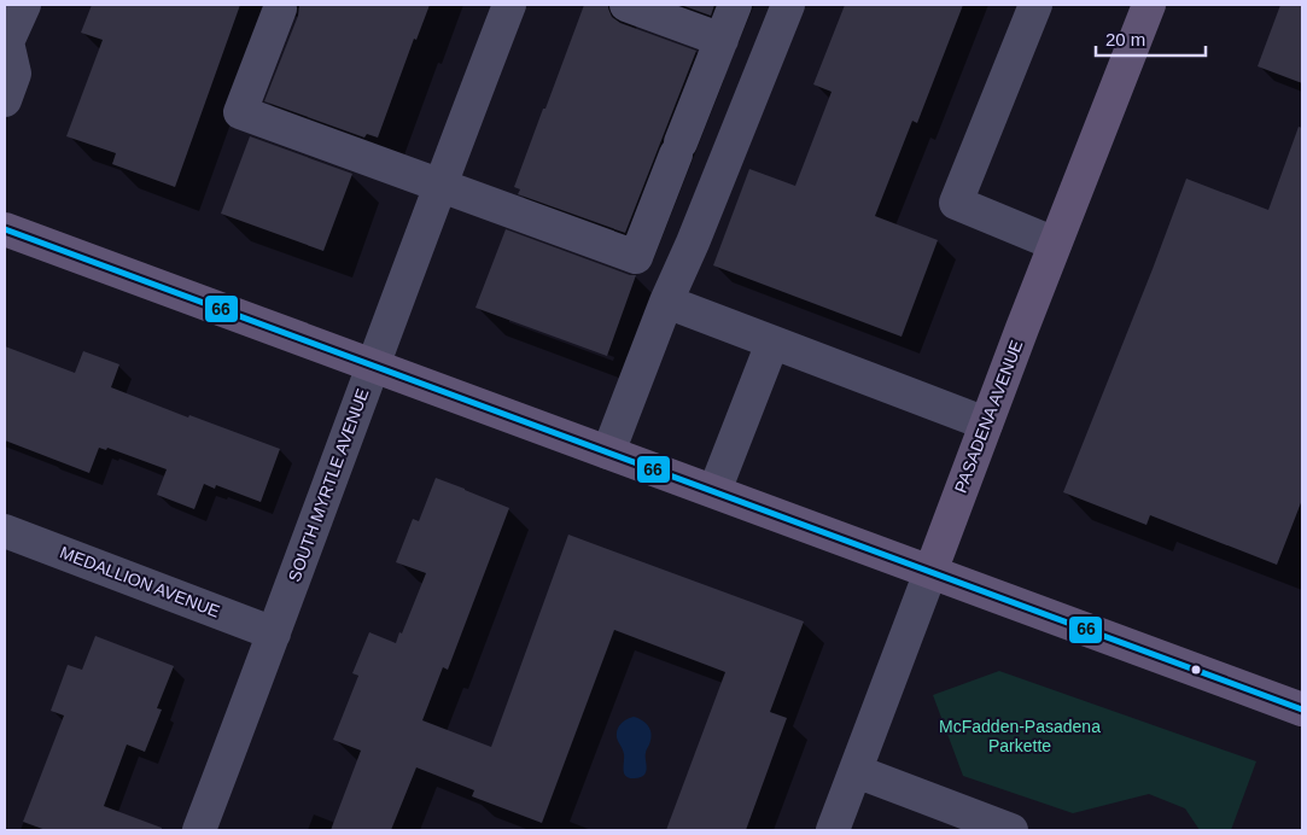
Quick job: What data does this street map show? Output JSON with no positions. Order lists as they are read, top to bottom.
{
  "streets": {
    "main road": ["PASADENA AVENUE"],
    "street": ["SOUTH MYRTLE AVENUE", "MEDALLION AVENUE"]
  },
  "crossings": [
    ["SOUTH MYRTLE AVENUE", "MEDALLION AVENUE"]
  ],
  "parks": ["McFadden-Pasadena Parkette"],
  "lines": ["transit line 66"],
  "scale_bar": "20 m"
}
